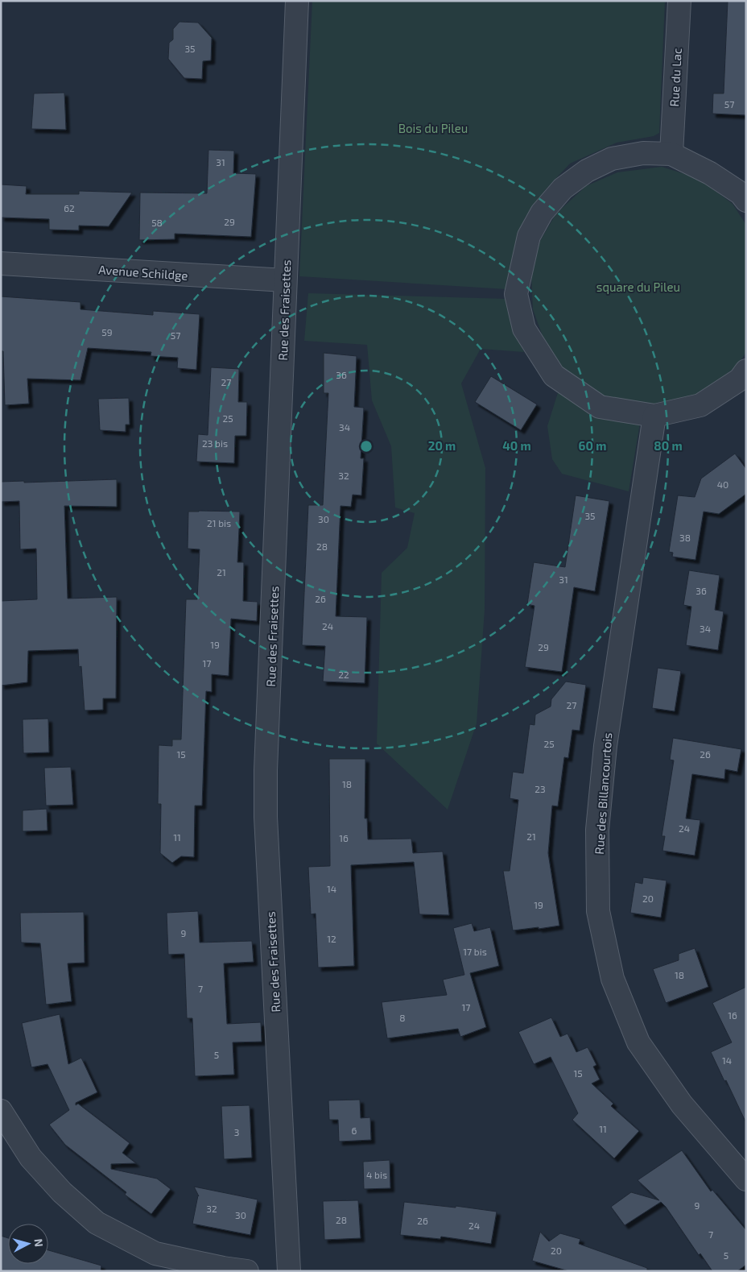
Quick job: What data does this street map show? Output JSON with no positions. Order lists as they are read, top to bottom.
{
  "streets": {
    "street": [
      "Rue du Lac",
      "Avenue Schildge",
      "Rue des Fraisettes",
      "Rue des Billancourtois"
    ]
  },
  "crossings": [
    ["Avenue Schildge", "Rue des Fraisettes"]
  ],
  "parks": ["Bois du Pileu", "square du Pileu"],
  "house_numbers": [
    "35",
    "57",
    "31",
    "62",
    "29",
    "58",
    "59",
    "57",
    "36",
    "27",
    "25",
    "34",
    "23 bis",
    "32",
    "40",
    "35",
    "30",
    "21 bis",
    "38",
    "28",
    "21",
    "31",
    "36",
    "26",
    "24",
    "34",
    "19",
    "29",
    "17",
    "22",
    "27",
    "25",
    "15",
    "26",
    "18",
    "23",
    "24",
    "21",
    "11",
    "16",
    "14",
    "20",
    "19",
    "9",
    "12",
    "17 bis",
    "18",
    "7",
    "17",
    "16",
    "8",
    "5",
    "14",
    "15",
    "11",
    "6",
    "3",
    "4 bis",
    "9",
    "32",
    "30",
    "28",
    "26",
    "24",
    "7",
    "20",
    "5"
  ],
  "north": "right",
  "rings": [
    "20 m",
    "40 m",
    "60 m",
    "80 m"
  ]
}
